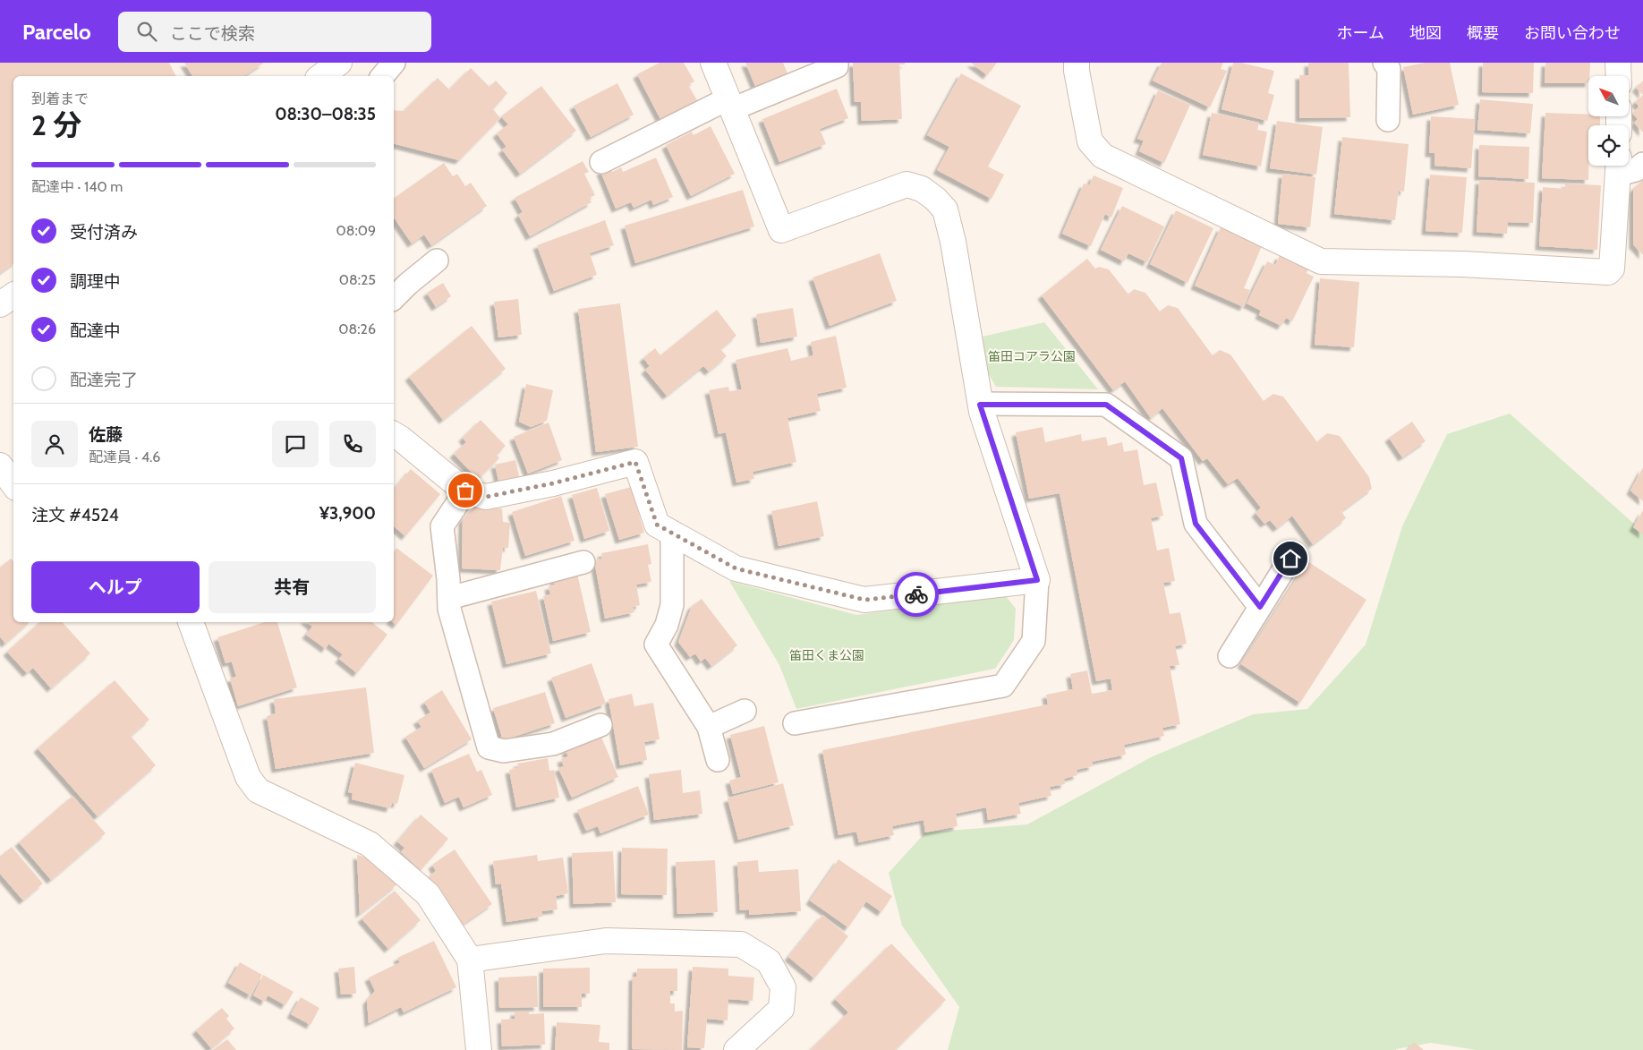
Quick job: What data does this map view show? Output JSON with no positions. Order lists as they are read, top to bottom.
{
  "parks": ["笛田コアラ公園", "笛田くま公園"],
  "north": "top left",
  "page": {
    "header": "Parcelo",
    "search": "ここで検索",
    "nav": [
      "ホーム",
      "地図",
      "概要",
      "お問い合わせ"
    ],
    "heading": ["2 分", "到着まで", "08:30–08:35"],
    "panel": [
      "佐藤",
      "配達員 · 4.6",
      "注文 #4524",
      "¥3,900"
    ],
    "bar": "配達中 · 140 m",
    "list": [
      ["受付済み", "08:09"],
      ["調理中", "08:25"],
      ["配達中", "08:26"],
      "配達完了"
    ],
    "buttons": ["ヘルプ", "共有"]
  }
}
